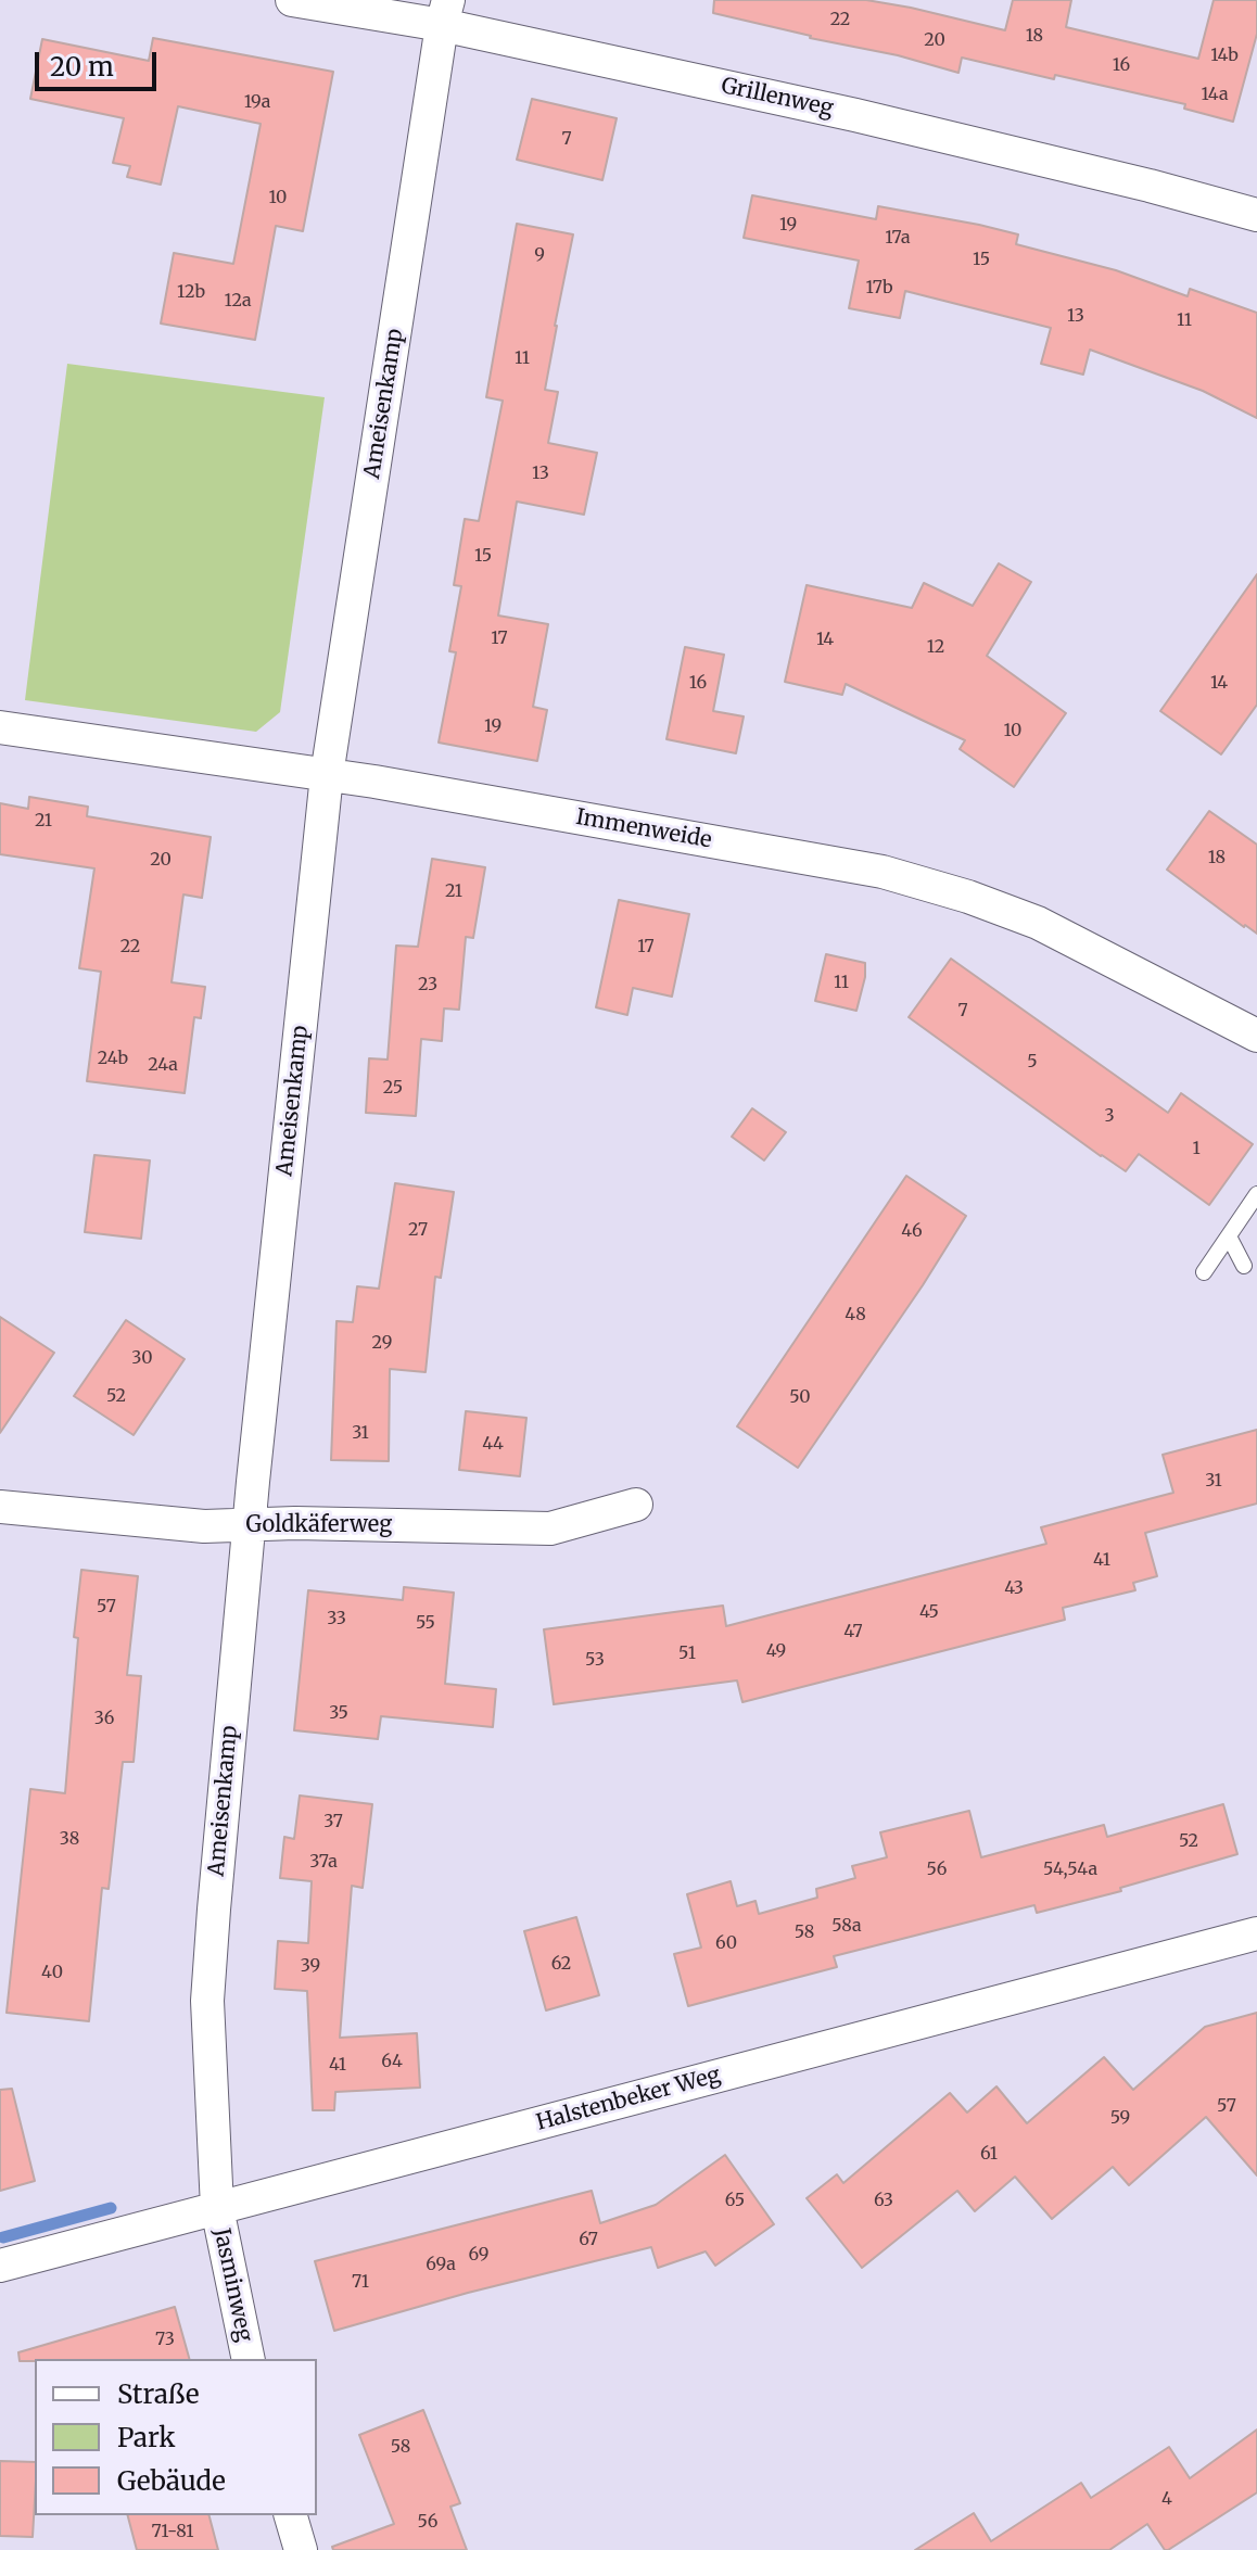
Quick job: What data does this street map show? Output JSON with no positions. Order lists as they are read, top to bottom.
{
  "streets": {
    "street": [
      "Grillenweg",
      "Ameisenkamp",
      "Immenweide",
      "Goldkäferweg",
      "Halstenbeker Weg",
      "Jasminweg"
    ]
  },
  "crossings": [
    ["Grillenweg", "Ameisenkamp"],
    ["Ameisenkamp", "Immenweide"],
    ["Ameisenkamp", "Goldkäferweg"],
    ["Ameisenkamp", "Halstenbeker Weg"],
    ["Ameisenkamp", "Jasminweg"],
    ["Halstenbeker Weg", "Jasminweg"]
  ],
  "house_numbers": [
    "22",
    "18",
    "20",
    "14b",
    "16",
    "14a",
    "19a",
    "7",
    "10",
    "19",
    "17a",
    "9",
    "15",
    "17b",
    "12b",
    "12a",
    "13",
    "11",
    "11",
    "13",
    "15",
    "17",
    "14",
    "12",
    "16",
    "14",
    "19",
    "10",
    "21",
    "18",
    "20",
    "21",
    "22",
    "17",
    "11",
    "23",
    "7",
    "24b",
    "5",
    "24a",
    "25",
    "3",
    "1",
    "27",
    "46",
    "48",
    "29",
    "30",
    "52",
    "50",
    "31",
    "44",
    "31",
    "41",
    "43",
    "57",
    "45",
    "33",
    "55",
    "47",
    "49",
    "51",
    "53",
    "35",
    "36",
    "37",
    "38",
    "52",
    "37a",
    "56",
    "54,54a",
    "58a",
    "58",
    "60",
    "62",
    "39",
    "40",
    "64",
    "41",
    "57",
    "59",
    "61",
    "65",
    "63",
    "67",
    "69",
    "69a",
    "71",
    "73",
    "58",
    "4",
    "56",
    "71-81"
  ],
  "legend": ["Straße", "Park", "Gebäude"],
  "scale_bar": "20 m"
}
